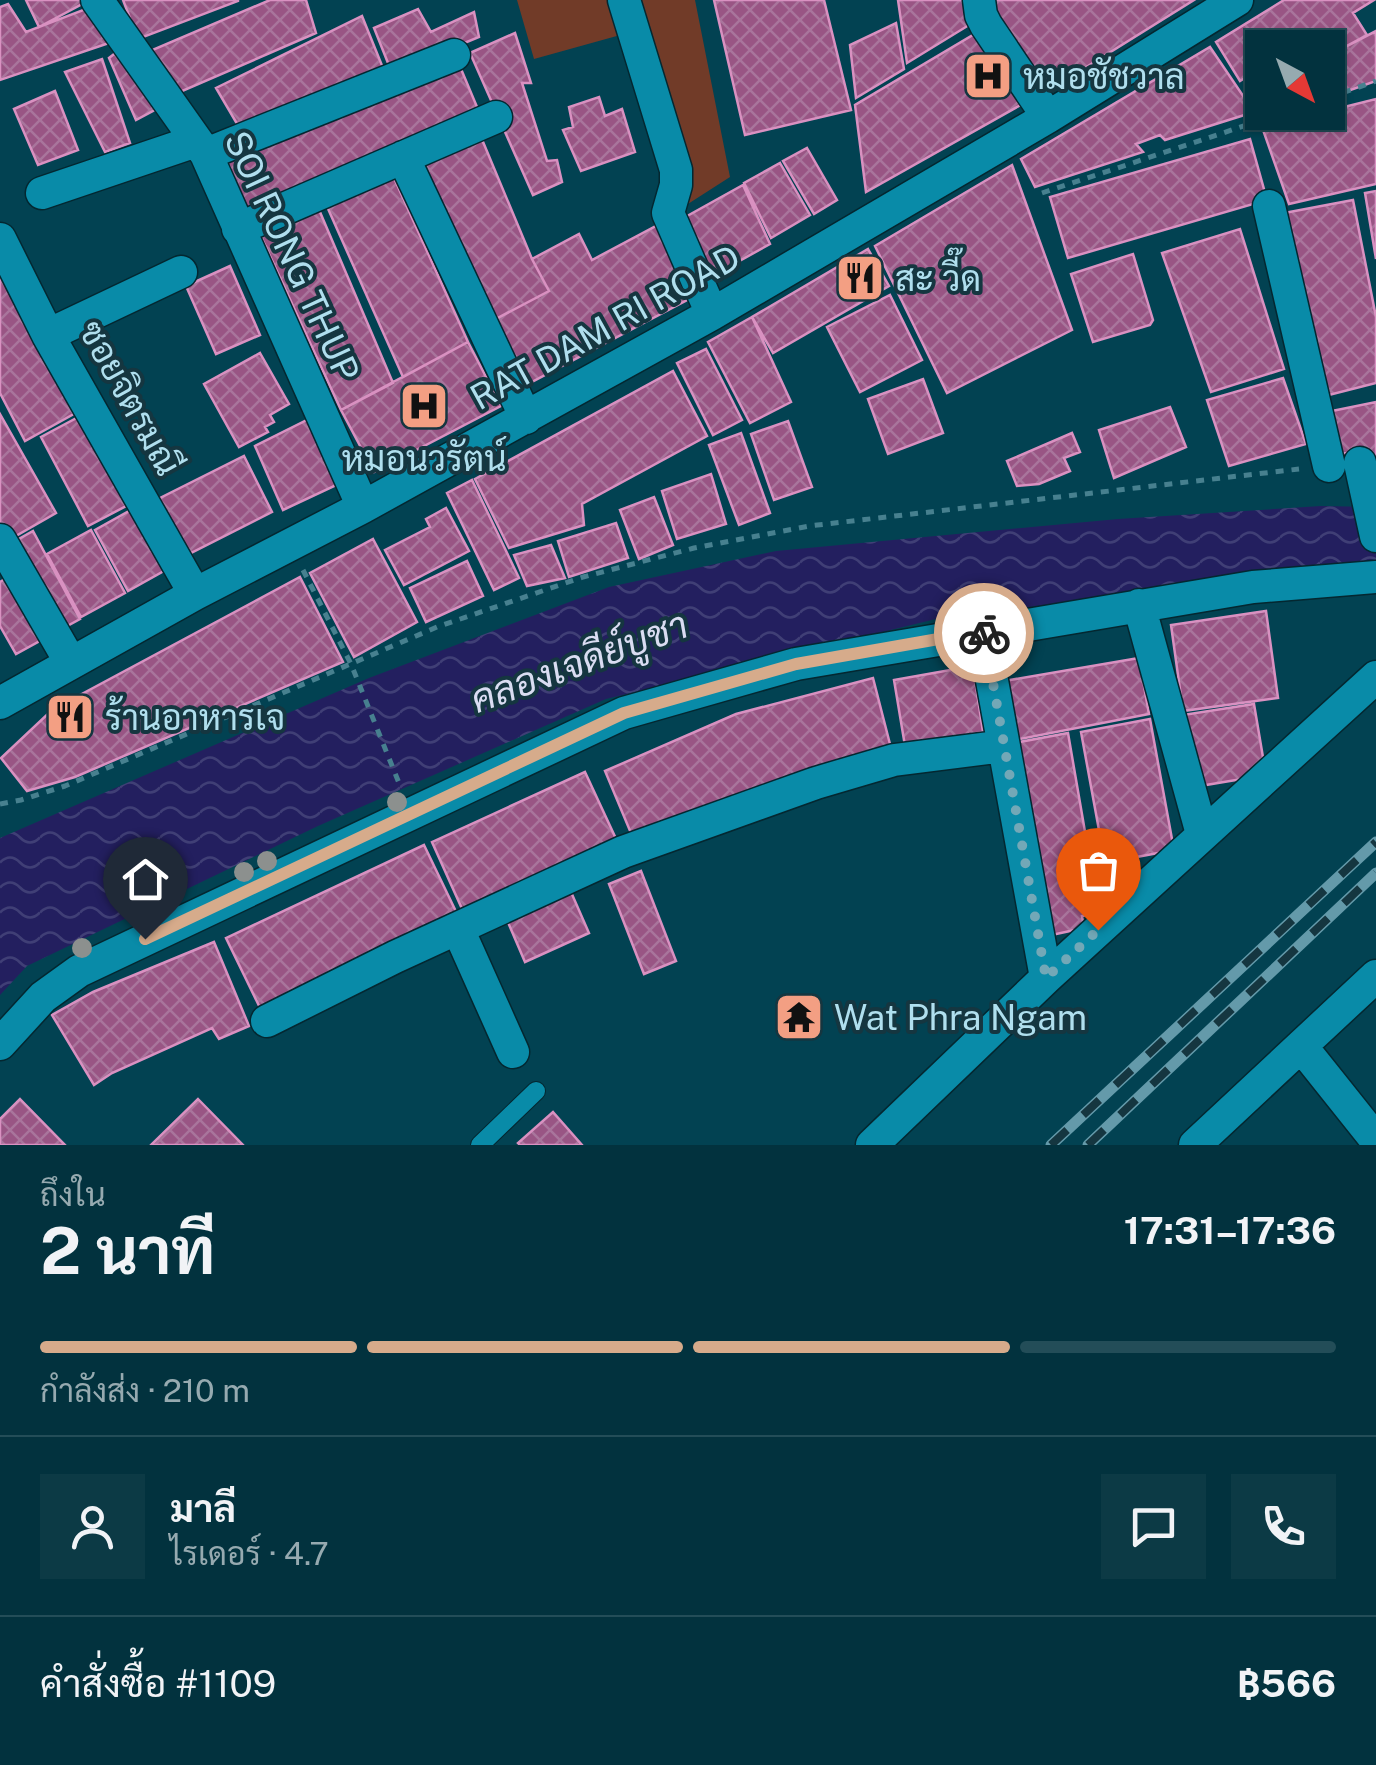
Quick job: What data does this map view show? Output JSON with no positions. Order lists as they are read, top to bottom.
{
  "streets": {
    "street": ["SOI RONG THUP", "RAT DAM RI ROAD", "ซอยจิตรมณี"]
  },
  "crossings": [
    ["SOI RONG THUP", "RAT DAM RI ROAD"],
    ["RAT DAM RI ROAD", "ซอยจิตรมณี"]
  ],
  "water": ["คลองเจดีย์บูชา"],
  "places": {
    "hospital": ["หมอชัชวาล", "หมอนวรัตน์"],
    "restaurant": ["สะ วี๊ด", "ร้านอาหารเจ"],
    "temple": ["Wat Phra Ngam"]
  },
  "north": "bottom right",
  "page": {
    "heading": ["2 นาที", "ถึงใน", "17:31–17:36"],
    "panel": [
      "มาลี",
      "ไรเดอร์ · 4.7",
      "คำสั่งซื้อ #1109",
      "฿566"
    ],
    "bar": "กำลังส่ง · 210 m"
  }
}
